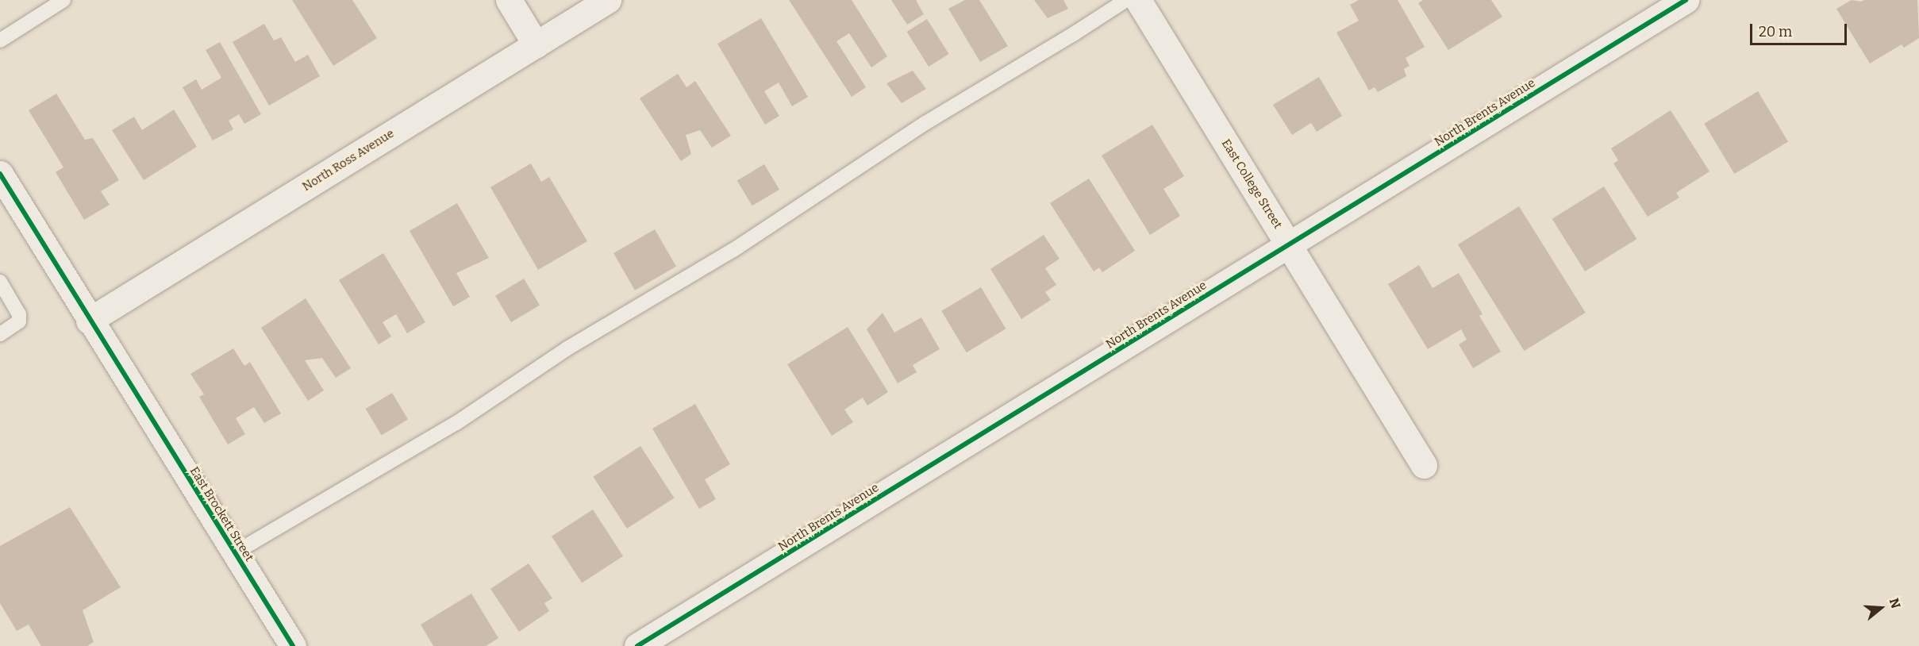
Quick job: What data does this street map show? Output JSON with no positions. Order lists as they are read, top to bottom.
{
  "streets": {
    "street": [
      "North Brents Avenue",
      "North Ross Avenue",
      "East College Street",
      "East Brockett Street"
    ]
  },
  "crossings": [
    ["North Brents Avenue", "East College Street"],
    ["North Ross Avenue", "East Brockett Street"]
  ],
  "scale_bar": "20 m",
  "north": "right"
}
